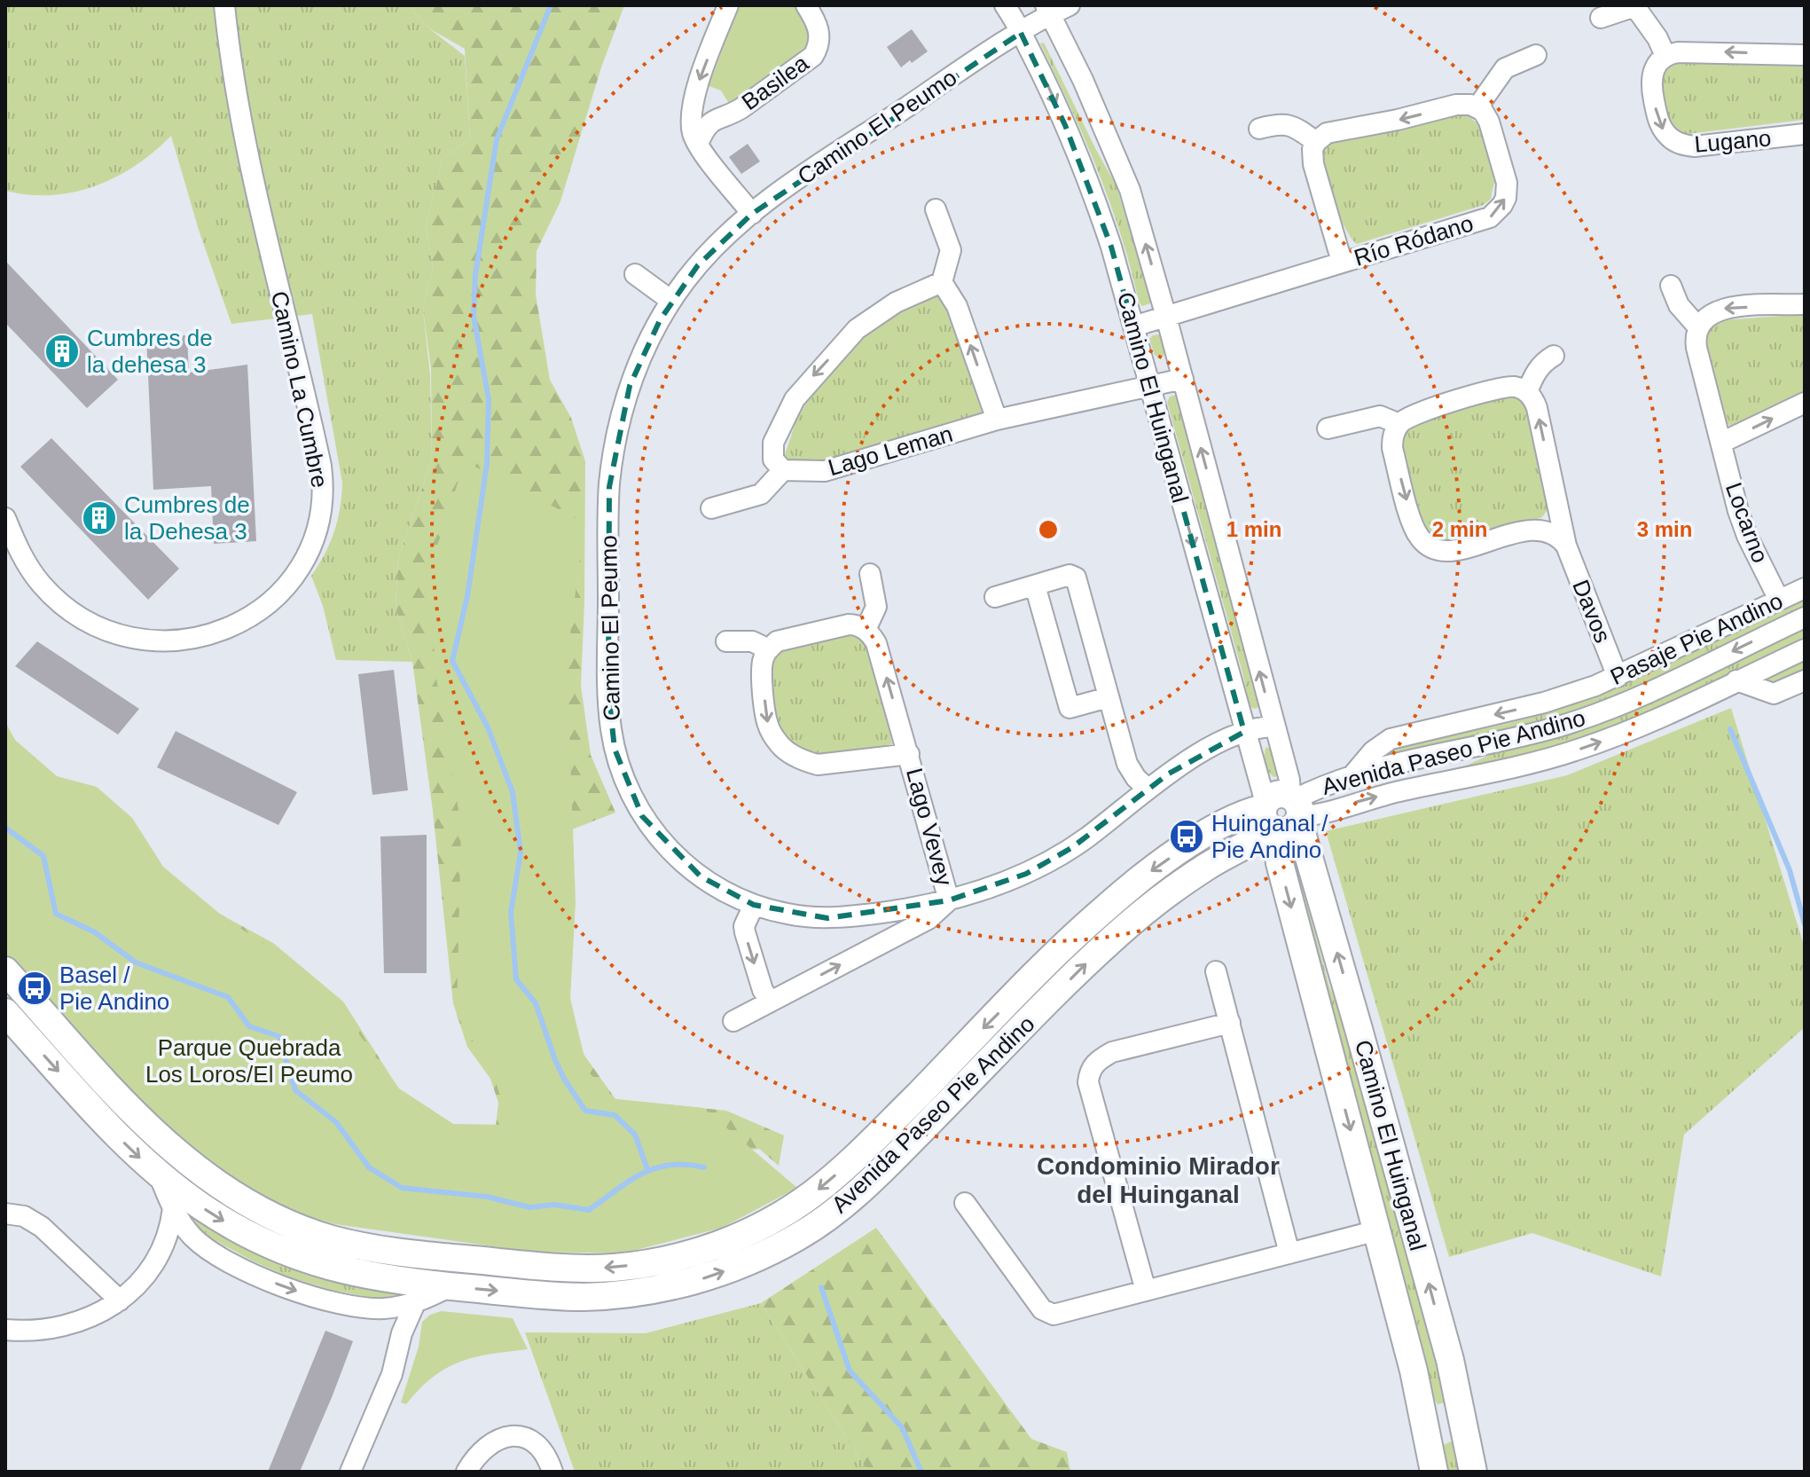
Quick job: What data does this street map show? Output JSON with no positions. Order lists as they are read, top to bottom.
{
  "streets": {
    "street": [
      "Basilea",
      "Camino El Peumo",
      "Lugano",
      "Río Ródano",
      "Camino La Cumbre",
      "Camino El Huinganal",
      "Lago Leman",
      "Locarno",
      "Davos",
      "Pasaje Pie Andino",
      "Avenida Paseo Pie Andino",
      "Lago Vevey"
    ]
  },
  "crossings": [
    ["Camino El Peumo", "Camino El Huinganal"],
    ["Camino El Peumo", "Lago Vevey"],
    ["Río Ródano", "Camino El Huinganal"],
    ["Camino El Huinganal", "Lago Leman"],
    ["Camino El Huinganal", "Avenida Paseo Pie Andino"],
    ["Locarno", "Pasaje Pie Andino"],
    ["Davos", "Pasaje Pie Andino"],
    ["Pasaje Pie Andino", "Avenida Paseo Pie Andino"]
  ],
  "one_way": ["Davos", "Pasaje Pie Andino"],
  "districts": ["Condominio Mirador del Huinganal"],
  "parks": ["Parque Quebrada Los Loros/El Peumo"],
  "places": {
    "building": ["Cumbres de la dehesa 3", "Cumbres de la Dehesa 3"],
    "bus stop": ["Huinganal / Pie Andino", "Basel / Pie Andino"]
  },
  "rings": ["1 min", "2 min", "3 min"]
}
